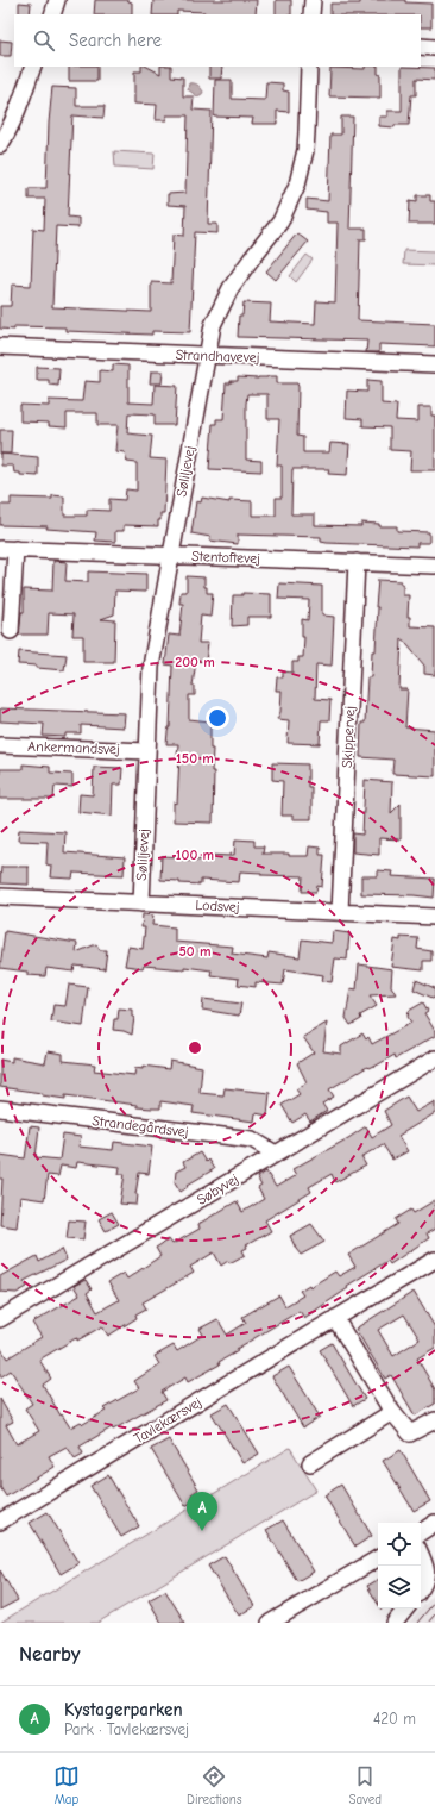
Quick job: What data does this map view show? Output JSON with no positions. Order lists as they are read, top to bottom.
{
  "streets": {
    "street": [
      "Strandhavevej",
      "Søliljevej",
      "Stentoftevej",
      "Skippervej",
      "Ankermandsvej",
      "Lodsvej",
      "Strandegårdsvej",
      "Søbyvej",
      "Tavlekærsvej"
    ]
  },
  "crossings": [
    ["Strandhavevej", "Søliljevej"],
    ["Søliljevej", "Stentoftevej"],
    ["Søliljevej", "Ankermandsvej"],
    ["Søliljevej", "Lodsvej"],
    ["Stentoftevej", "Skippervej"],
    ["Skippervej", "Lodsvej"],
    ["Strandegårdsvej", "Søbyvej"]
  ],
  "page": {
    "search": "Search here",
    "pins": "A",
    "heading": "Nearby",
    "list": [
      {
        "mark": "A",
        "name": "Kystagerparken",
        "note": "Park · Tavlekærsvej",
        "value": "420 m"
      }
    ],
    "nav": ["Map", "Directions", "Saved"]
  },
  "rings": [
    "200 m",
    "150 m",
    "100 m",
    "50 m"
  ]
}
